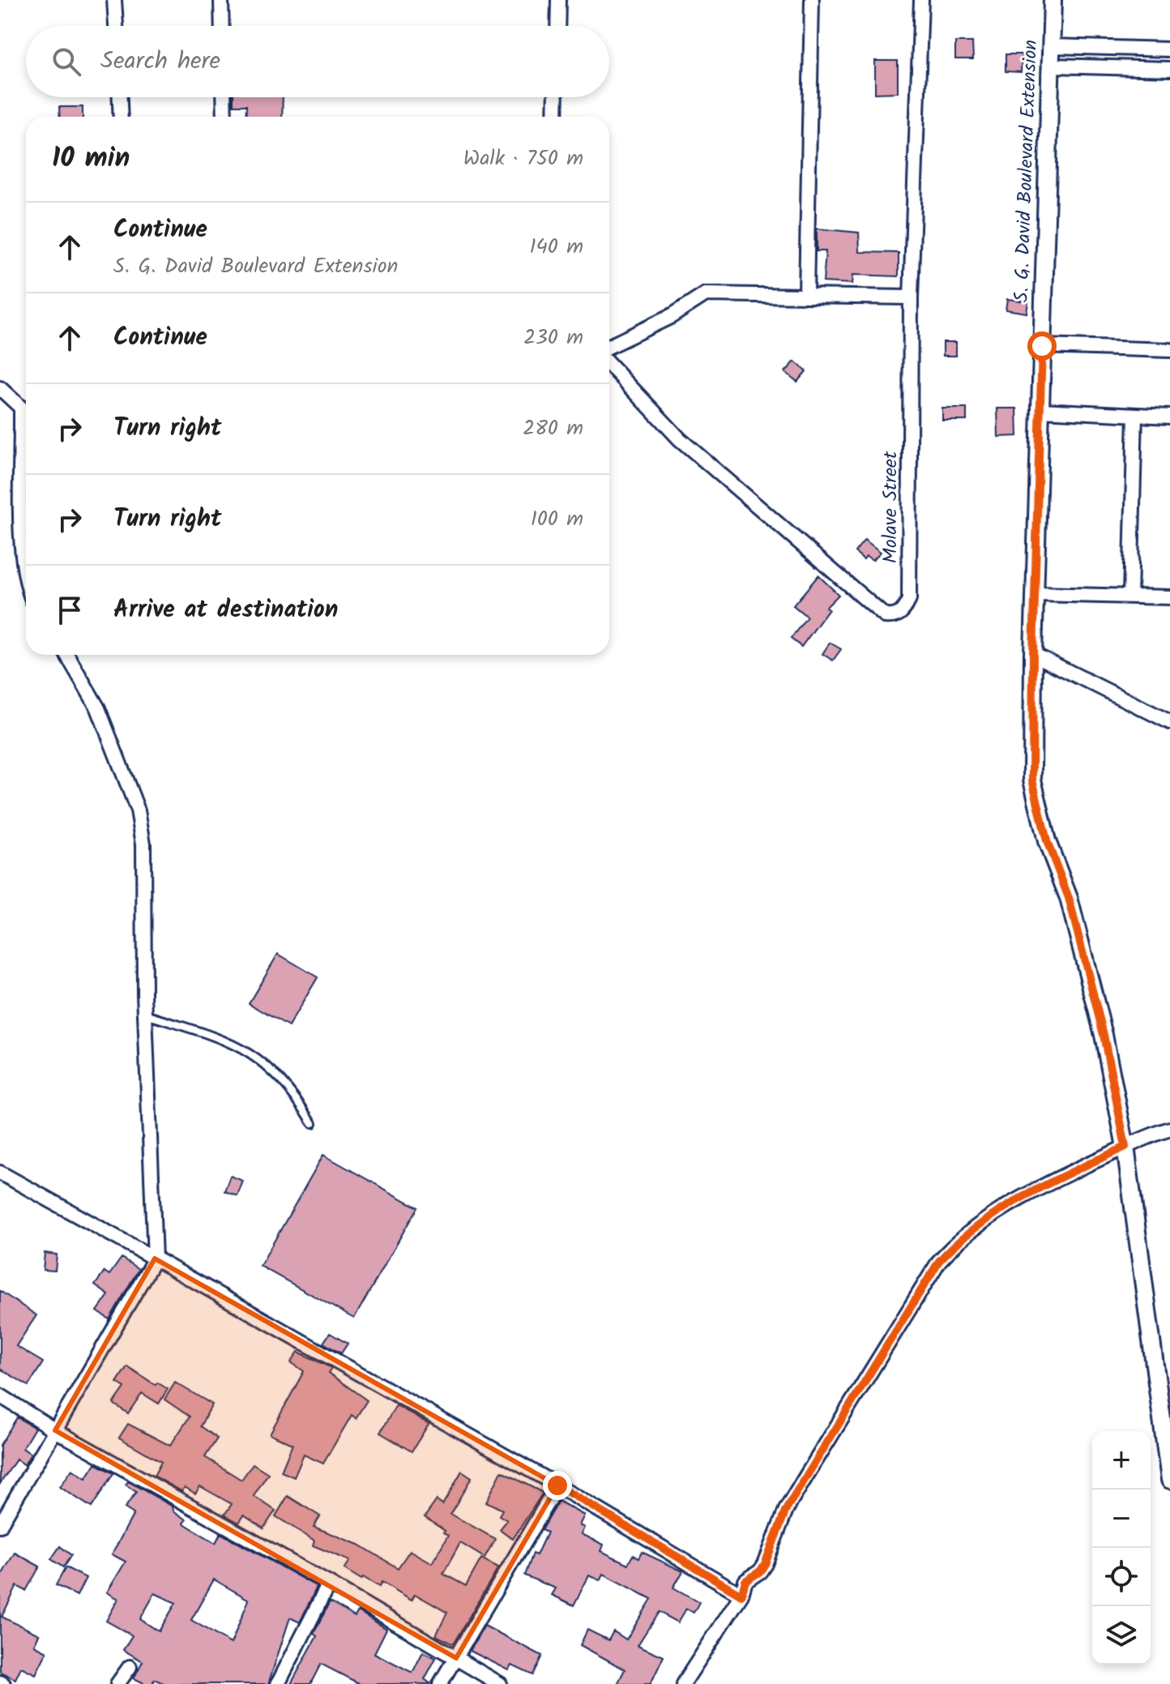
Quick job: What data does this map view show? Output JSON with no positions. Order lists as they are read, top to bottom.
{
  "streets": {
    "street": ["S. G. David Boulevard Extension", "Molave Street"]
  },
  "page": {
    "search": "Search here",
    "heading": ["10 min", "Walk · 750 m"],
    "list": [
      ["Continue", "S. G. David Boulevard Extension", "140 m"],
      ["Continue", "230 m"],
      ["Turn right", "280 m"],
      ["Turn right", "100 m"],
      "Arrive at destination"
    ],
    "map_buttons": ["+", "−"]
  }
}
